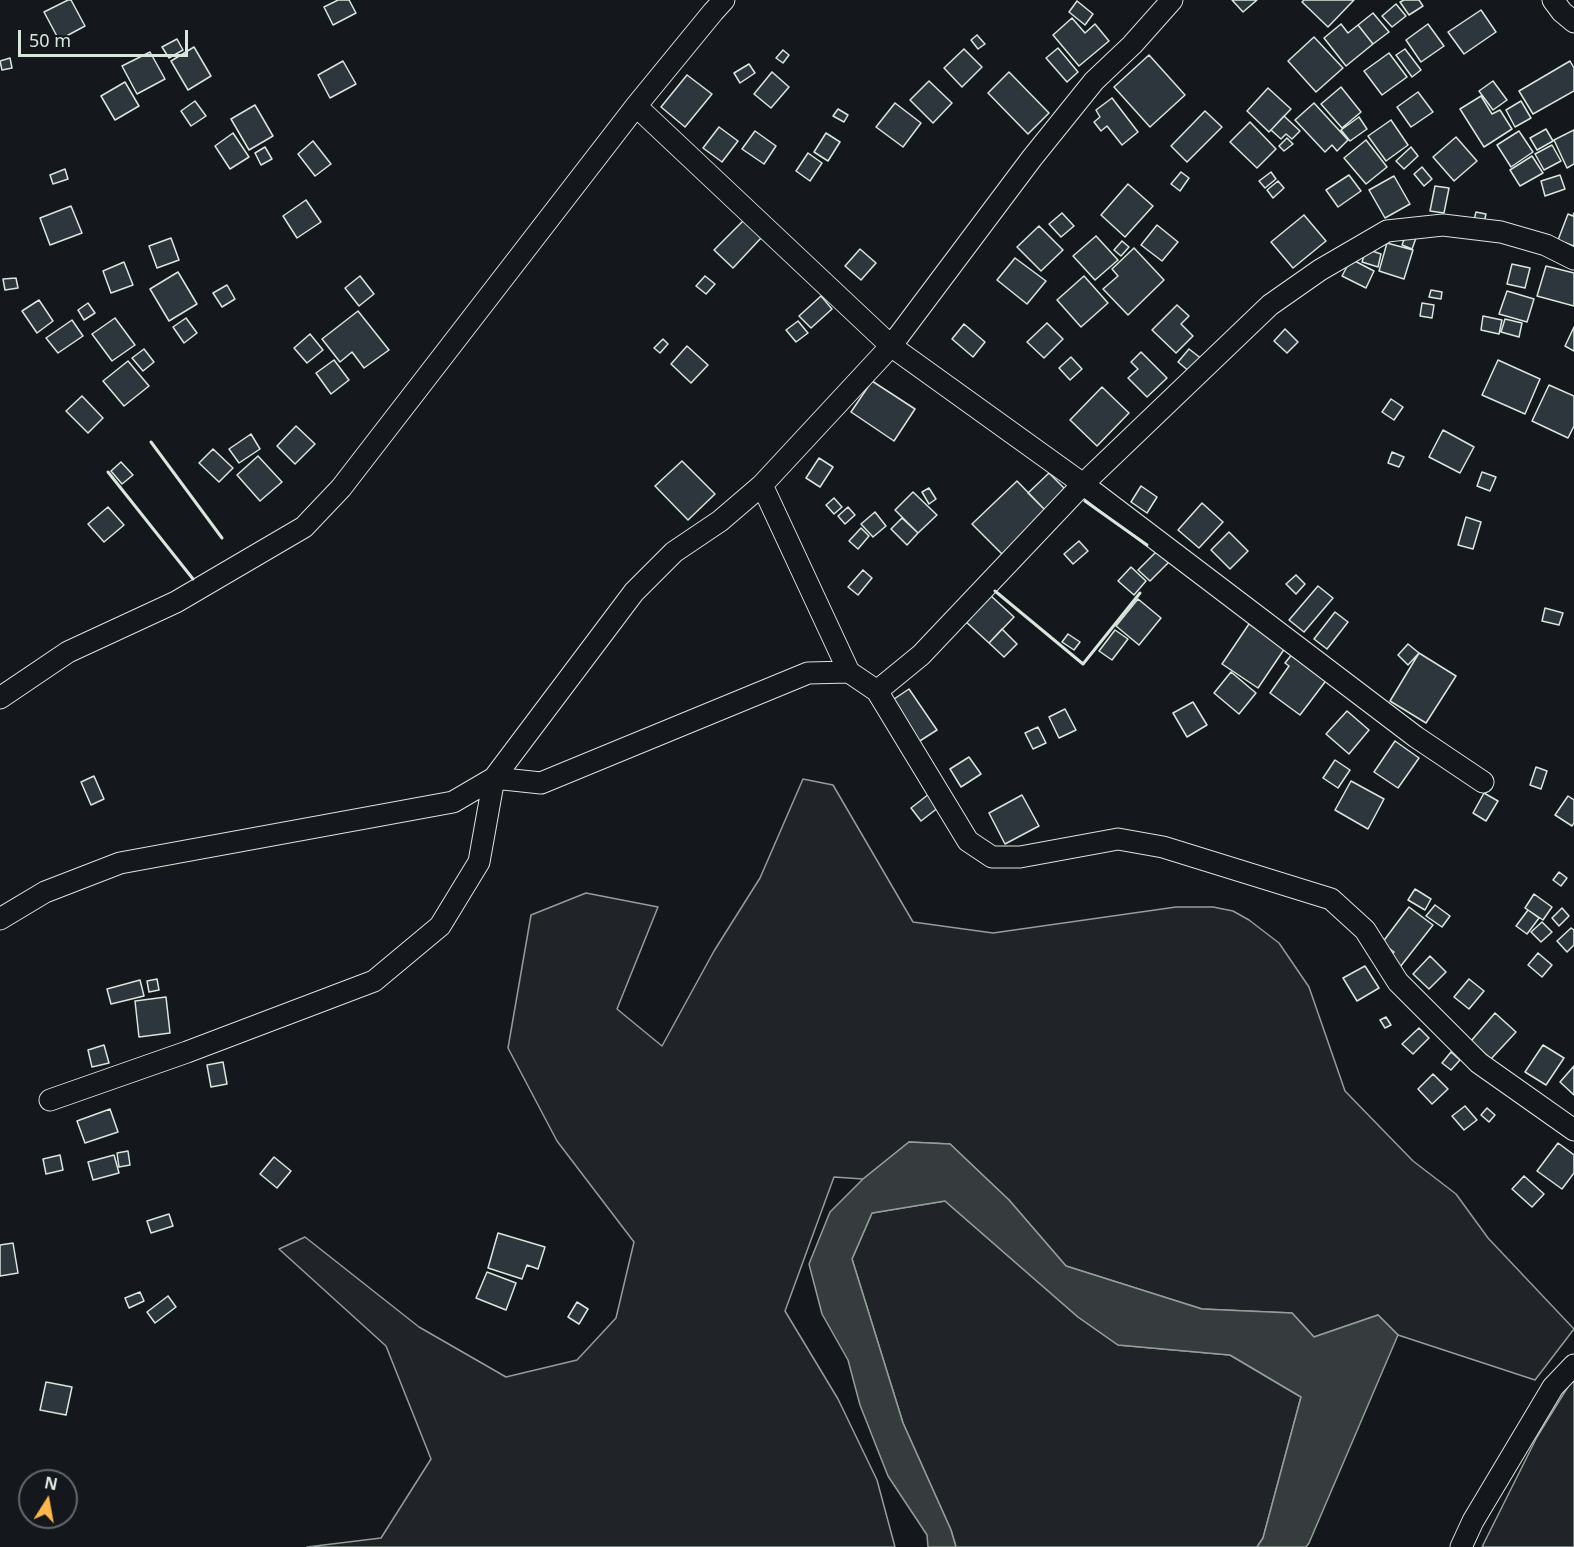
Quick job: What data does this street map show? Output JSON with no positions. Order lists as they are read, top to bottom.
{
  "scale_bar": "50 m",
  "north": "top"
}
